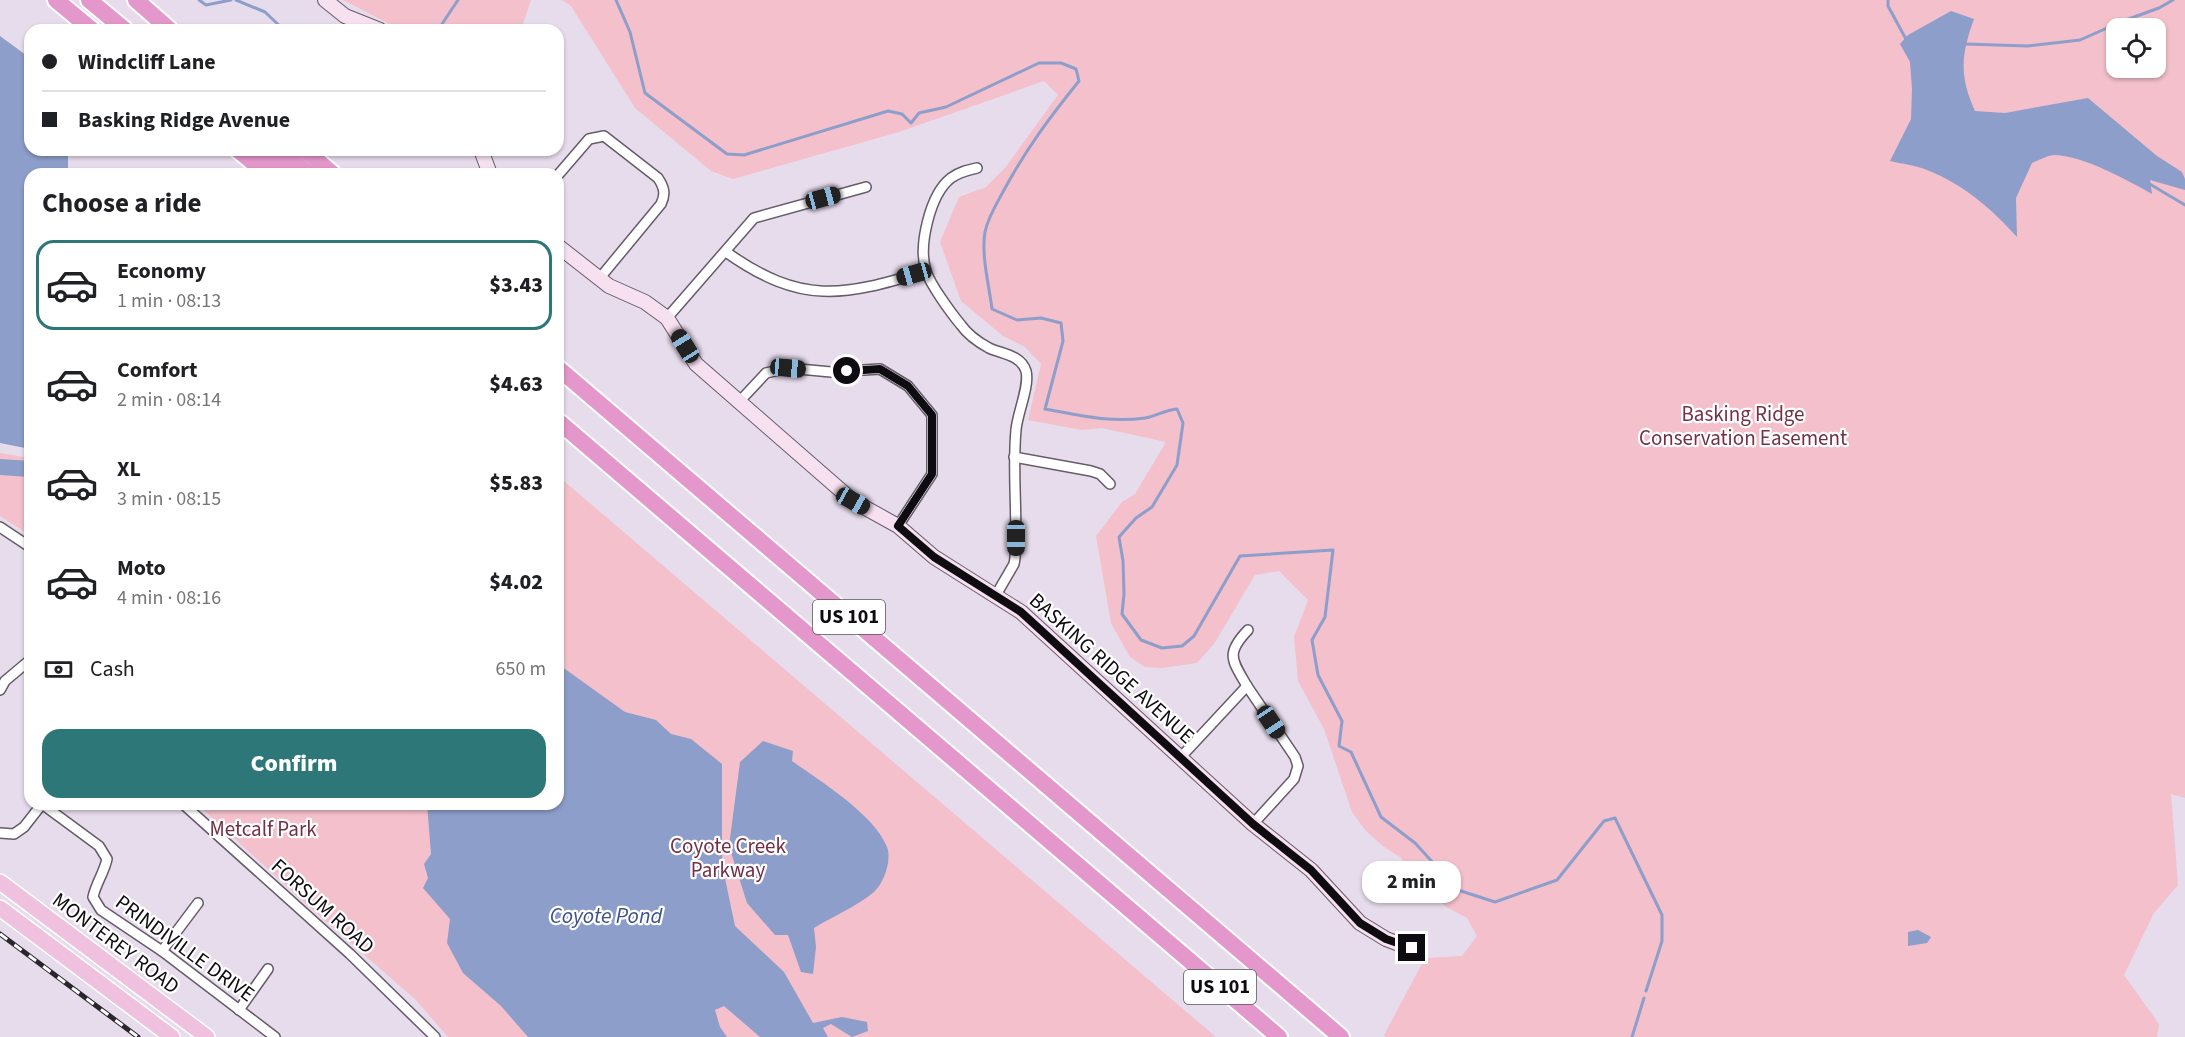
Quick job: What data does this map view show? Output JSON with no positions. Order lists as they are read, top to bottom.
{
  "streets": {
    "highway": ["US 101"],
    "main road": ["MONTEREY ROAD"],
    "street": ["BASKING RIDGE AVENUE", "FORSUM ROAD", "PRINDIVILLE DRIVE"]
  },
  "water": ["Coyote Pond"],
  "parks": ["Basking Ridge Conservation Easement", "Metcalf Park", "Coyote Creek Parkway"],
  "page": {
    "banner": ["Windcliff Lane", "Basking Ridge Avenue"],
    "heading": "Choose a ride",
    "list": [
      {
        "name": "Economy",
        "note": "1 min · 08:13",
        "value": "$3.43"
      },
      {
        "name": "Comfort",
        "note": "2 min · 08:14",
        "value": "$4.63"
      },
      {
        "name": "XL",
        "note": "3 min · 08:15",
        "value": "$5.83"
      },
      {
        "name": "Moto",
        "note": "4 min · 08:16",
        "value": "$4.02"
      }
    ],
    "pay": ["Cash", "650 m"],
    "buttons": "Confirm",
    "bubble": "2 min"
  }
}
